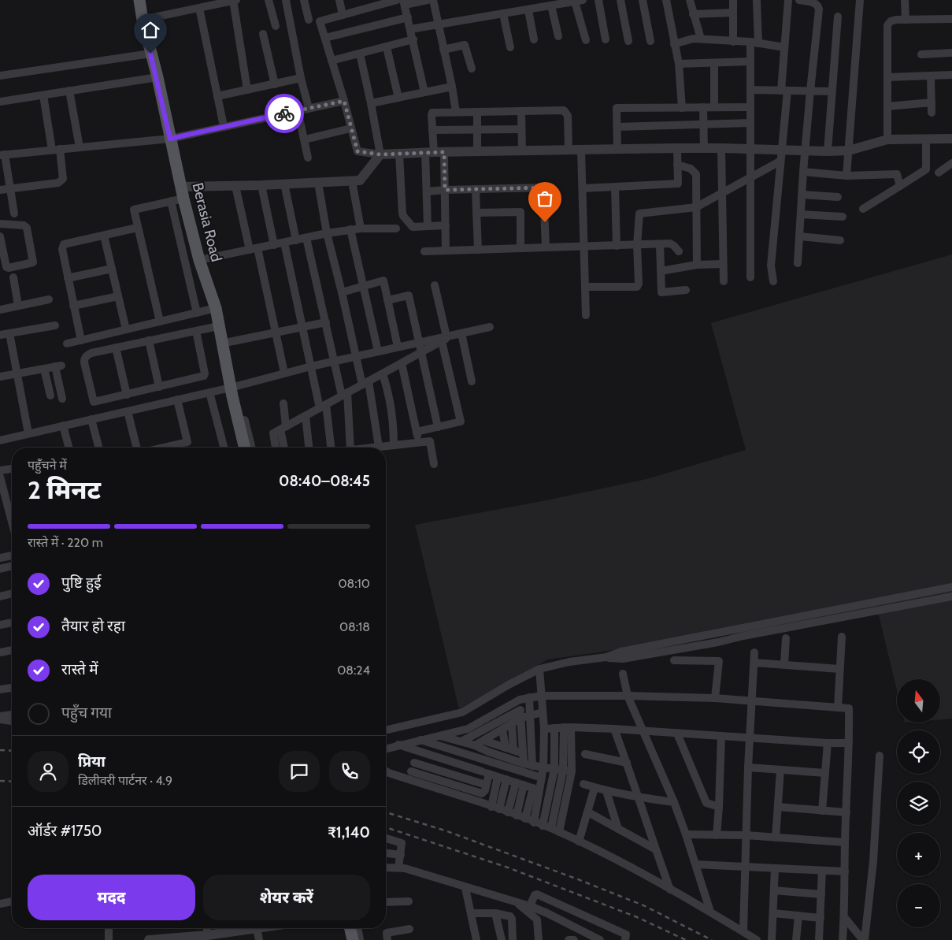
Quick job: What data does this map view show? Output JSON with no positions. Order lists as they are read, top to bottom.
{
  "streets": {
    "main road": ["Berasia Road"]
  },
  "north": "top",
  "page": {
    "heading": ["2 मिनट", "पहुँचने में", "08:40–08:45"],
    "panel": [
      "प्रिया",
      "डिलीवरी पार्टनर · 4.9",
      "ऑर्डर #1750",
      "₹1,140"
    ],
    "bar": "रास्ते में · 220 m",
    "list": [
      ["पुष्टि हुई", "08:10"],
      ["तैयार हो रहा", "08:18"],
      ["रास्ते में", "08:24"],
      "पहुँच गया"
    ],
    "map_buttons": ["+", "−"],
    "buttons": ["मदद", "शेयर करें"]
  }
}
